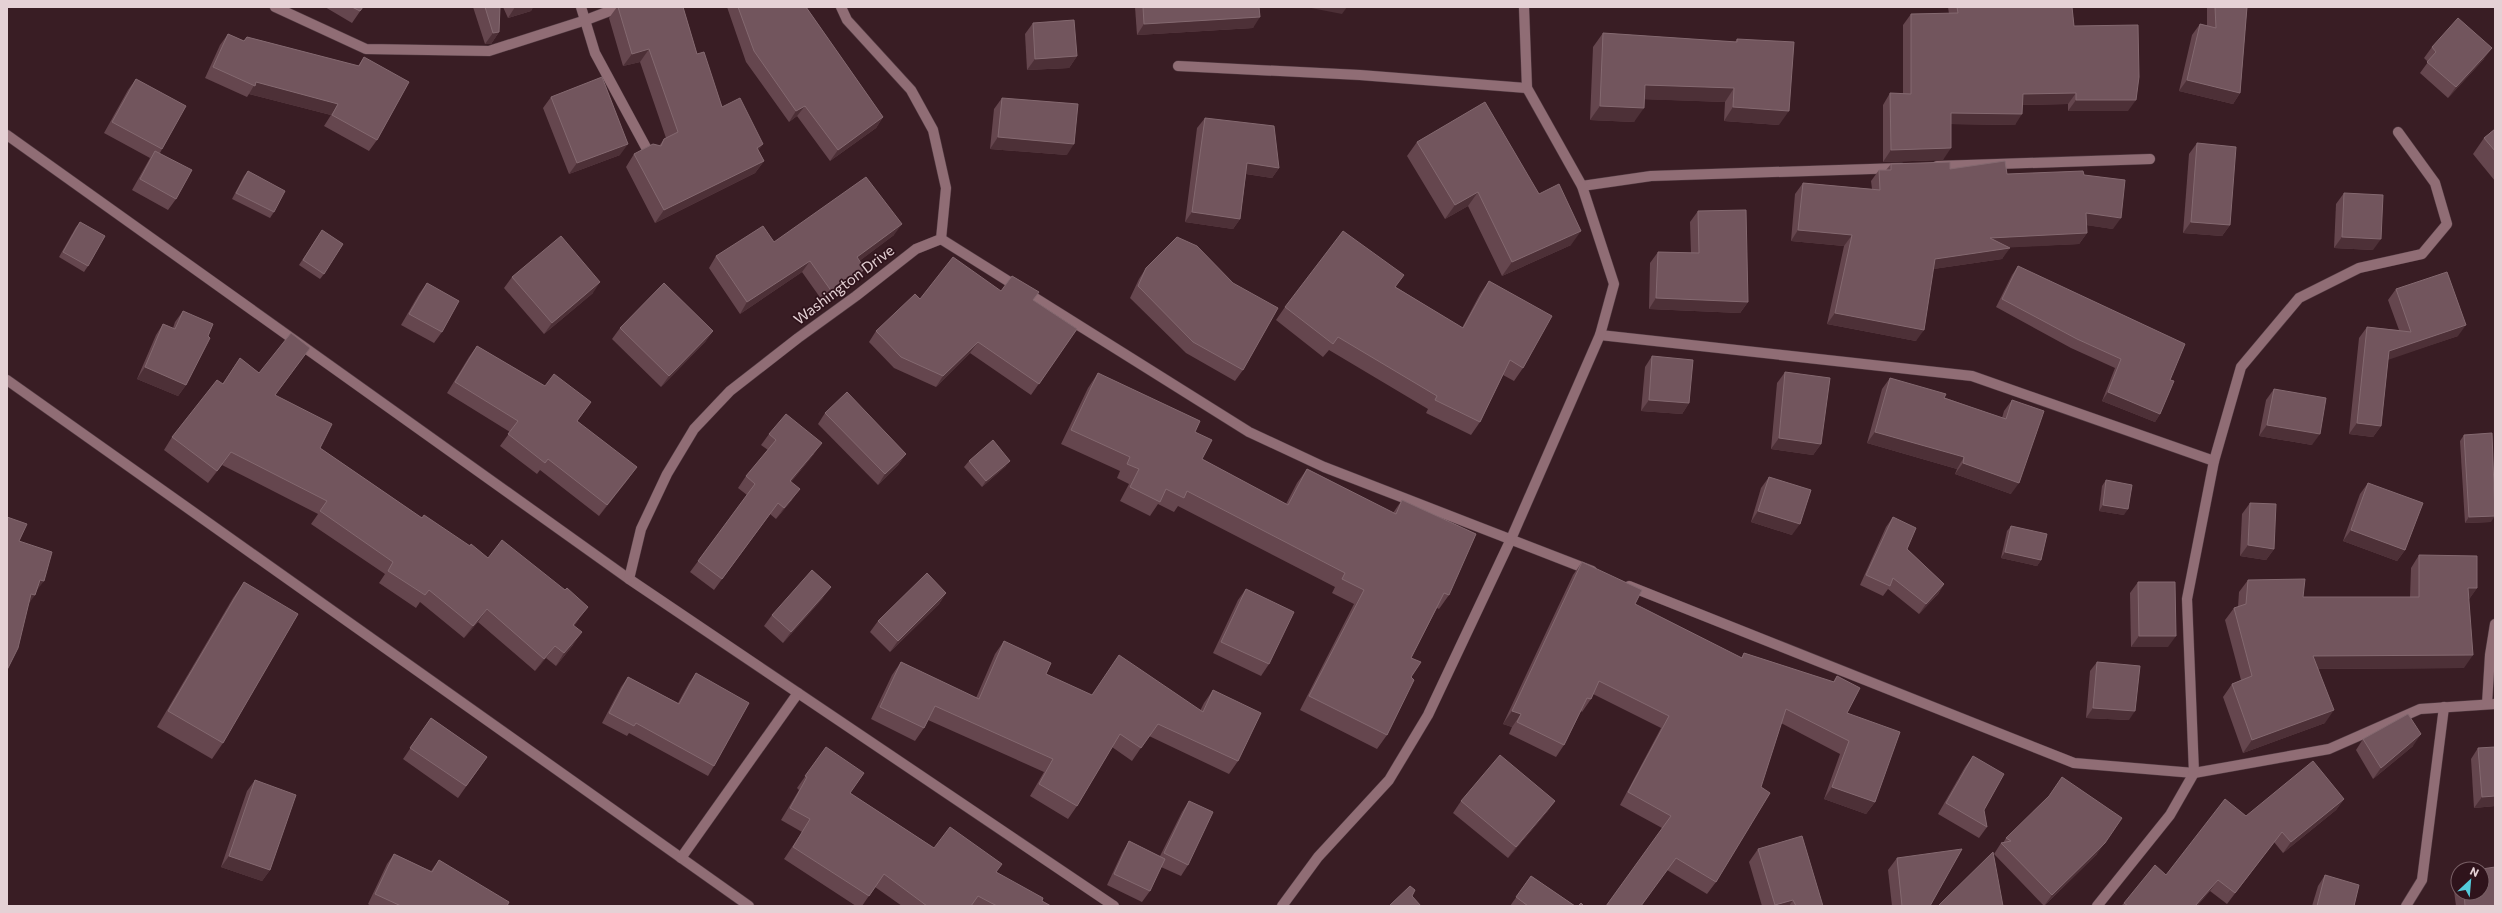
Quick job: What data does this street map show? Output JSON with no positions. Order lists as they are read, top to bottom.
{
  "streets": {
    "street": ["Washington Drive"]
  },
  "north": "top right"
}
